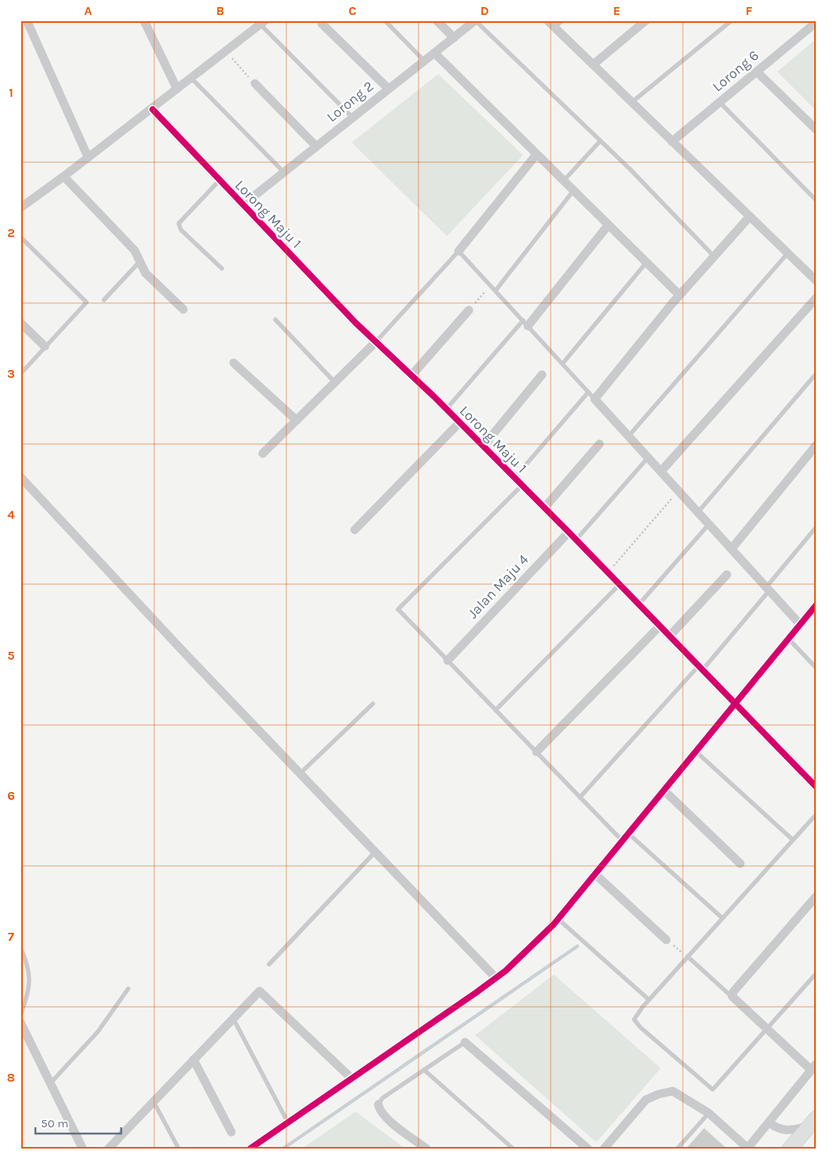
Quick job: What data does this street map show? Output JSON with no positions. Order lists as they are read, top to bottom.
{
  "streets": {
    "street": [
      "Lorong 6",
      "Lorong 2",
      "Lorong Maju 1",
      "Jalan Maju 4"
    ]
  },
  "crossings": [
    ["Lorong 2", "Lorong Maju 1"],
    ["Lorong Maju 1", "Jalan Maju 4"]
  ],
  "scale_bar": "50 m",
  "grid": {
    "columns": [
      "A",
      "B",
      "C",
      "D",
      "E",
      "F"
    ],
    "rows": [
      "1",
      "2",
      "3",
      "4",
      "5",
      "6",
      "7",
      "8"
    ]
  }
}
